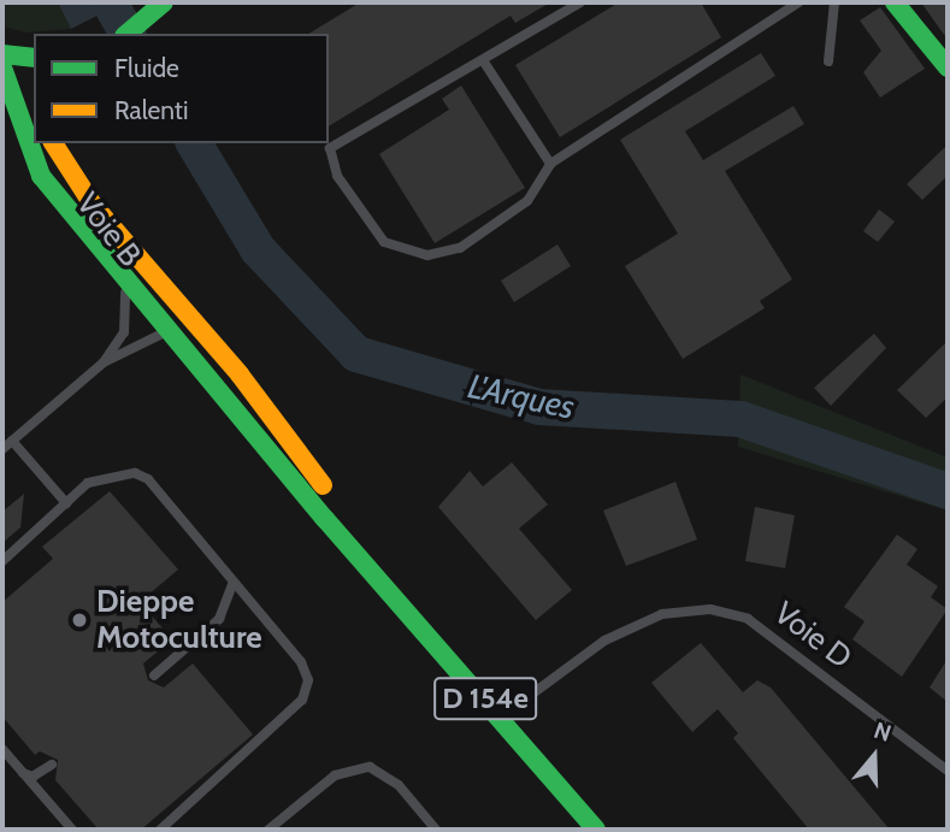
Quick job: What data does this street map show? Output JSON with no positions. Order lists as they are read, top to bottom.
{
  "streets": {
    "main road": ["D 154e"],
    "lane": ["Voie B", "Voie D"]
  },
  "crossings": [
    ["Voie B", "D 154e"],
    ["Voie D", "D 154e"]
  ],
  "water": ["L'Arques"],
  "places": ["Dieppe Motoculture"],
  "legend": ["Fluide", "Ralenti"],
  "north": "top"
}
